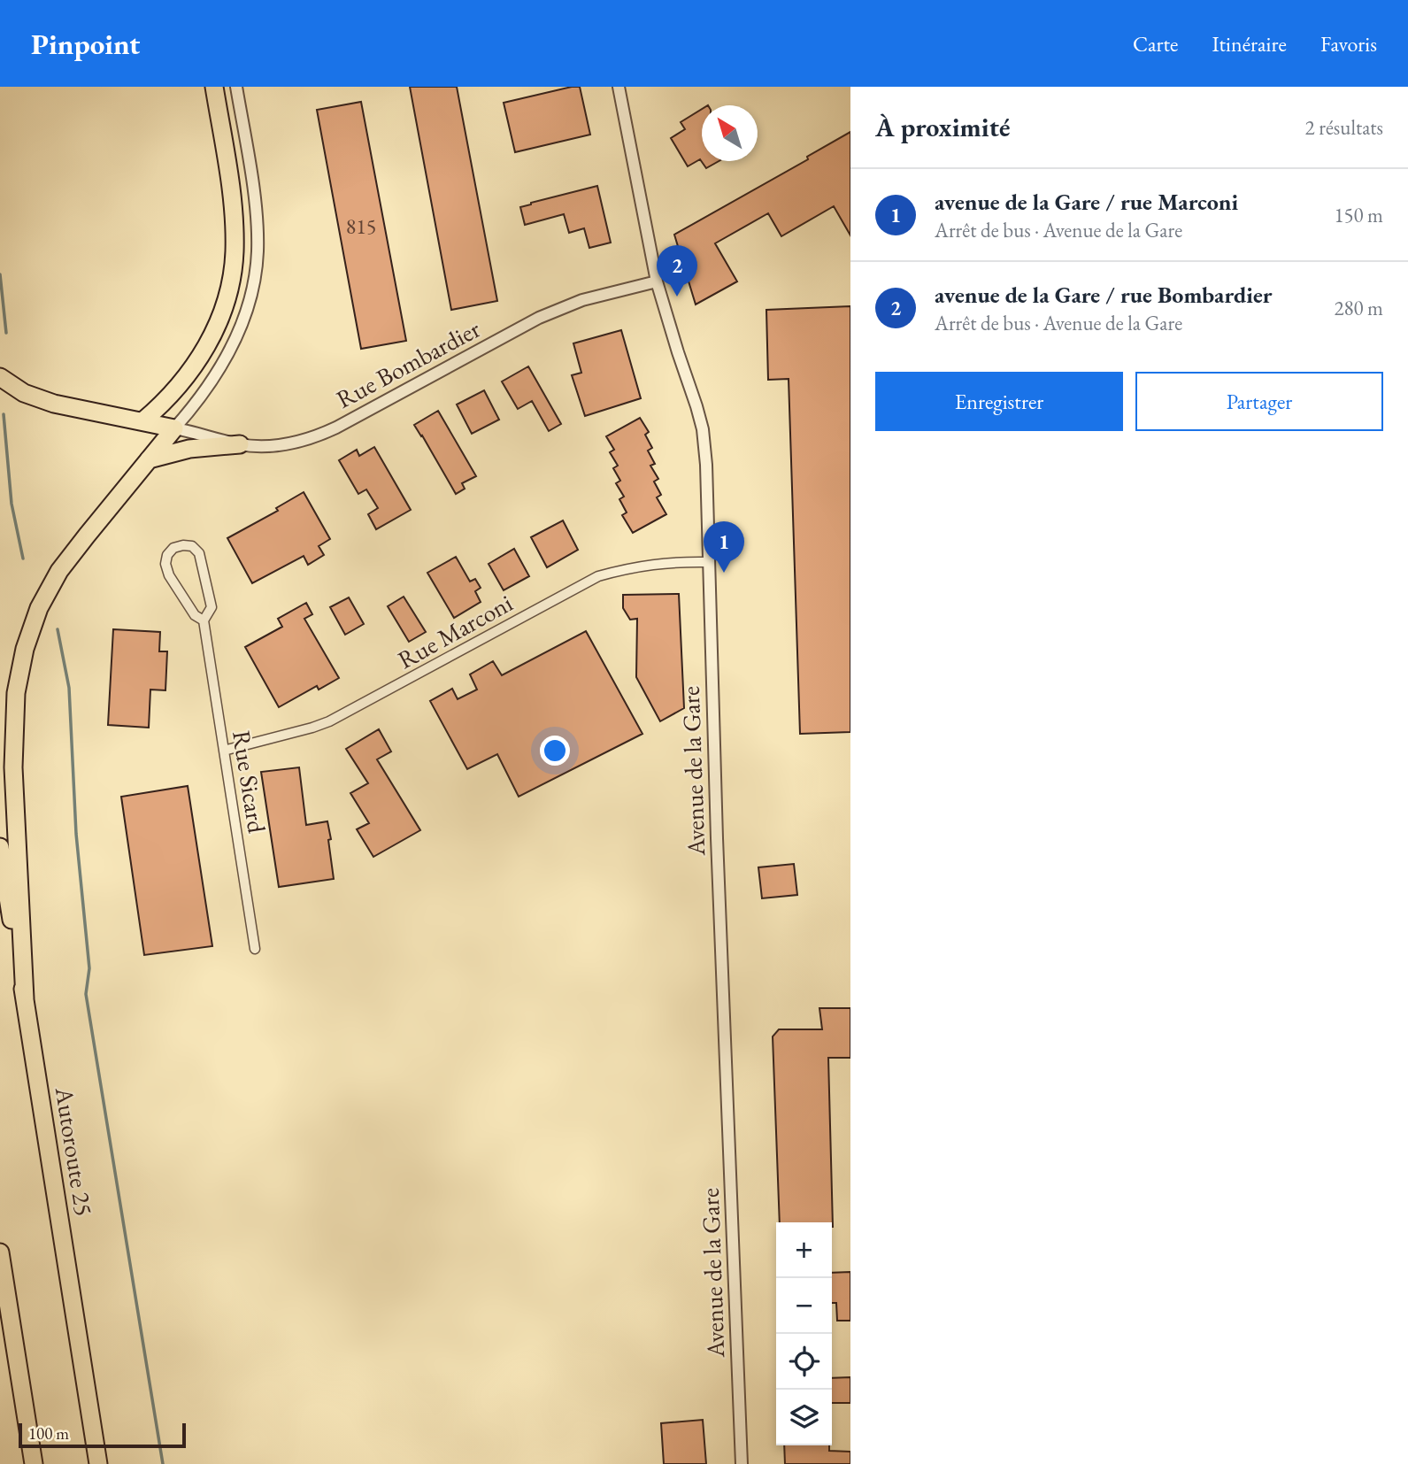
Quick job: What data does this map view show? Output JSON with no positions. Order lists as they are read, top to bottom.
{
  "streets": {
    "highway": ["Autoroute 25"],
    "street": [
      "Rue Bombardier",
      "Rue Marconi",
      "Avenue de la Gare",
      "Rue Sicard"
    ]
  },
  "crossings": [
    ["Rue Bombardier", "Avenue de la Gare"],
    ["Rue Marconi", "Avenue de la Gare"],
    ["Rue Marconi", "Rue Sicard"]
  ],
  "house_numbers": ["815"],
  "scale_bar": "100 m",
  "north": "top left",
  "page": {
    "header": "Pinpoint",
    "nav": ["Carte", "Itinéraire", "Favoris"],
    "heading": ["À proximité", "2 résultats"],
    "list": [
      {
        "mark": "1",
        "name": "avenue de la Gare / rue Marconi",
        "note": "Arrêt de bus · Avenue de la Gare",
        "value": "150 m"
      },
      {
        "mark": "2",
        "name": "avenue de la Gare / rue Bombardier",
        "note": "Arrêt de bus · Avenue de la Gare",
        "value": "280 m"
      }
    ],
    "pins": ["2", "1"],
    "buttons": ["Enregistrer", "Partager"],
    "map_buttons": ["+", "−"],
    "scale": "100 m"
  }
}
